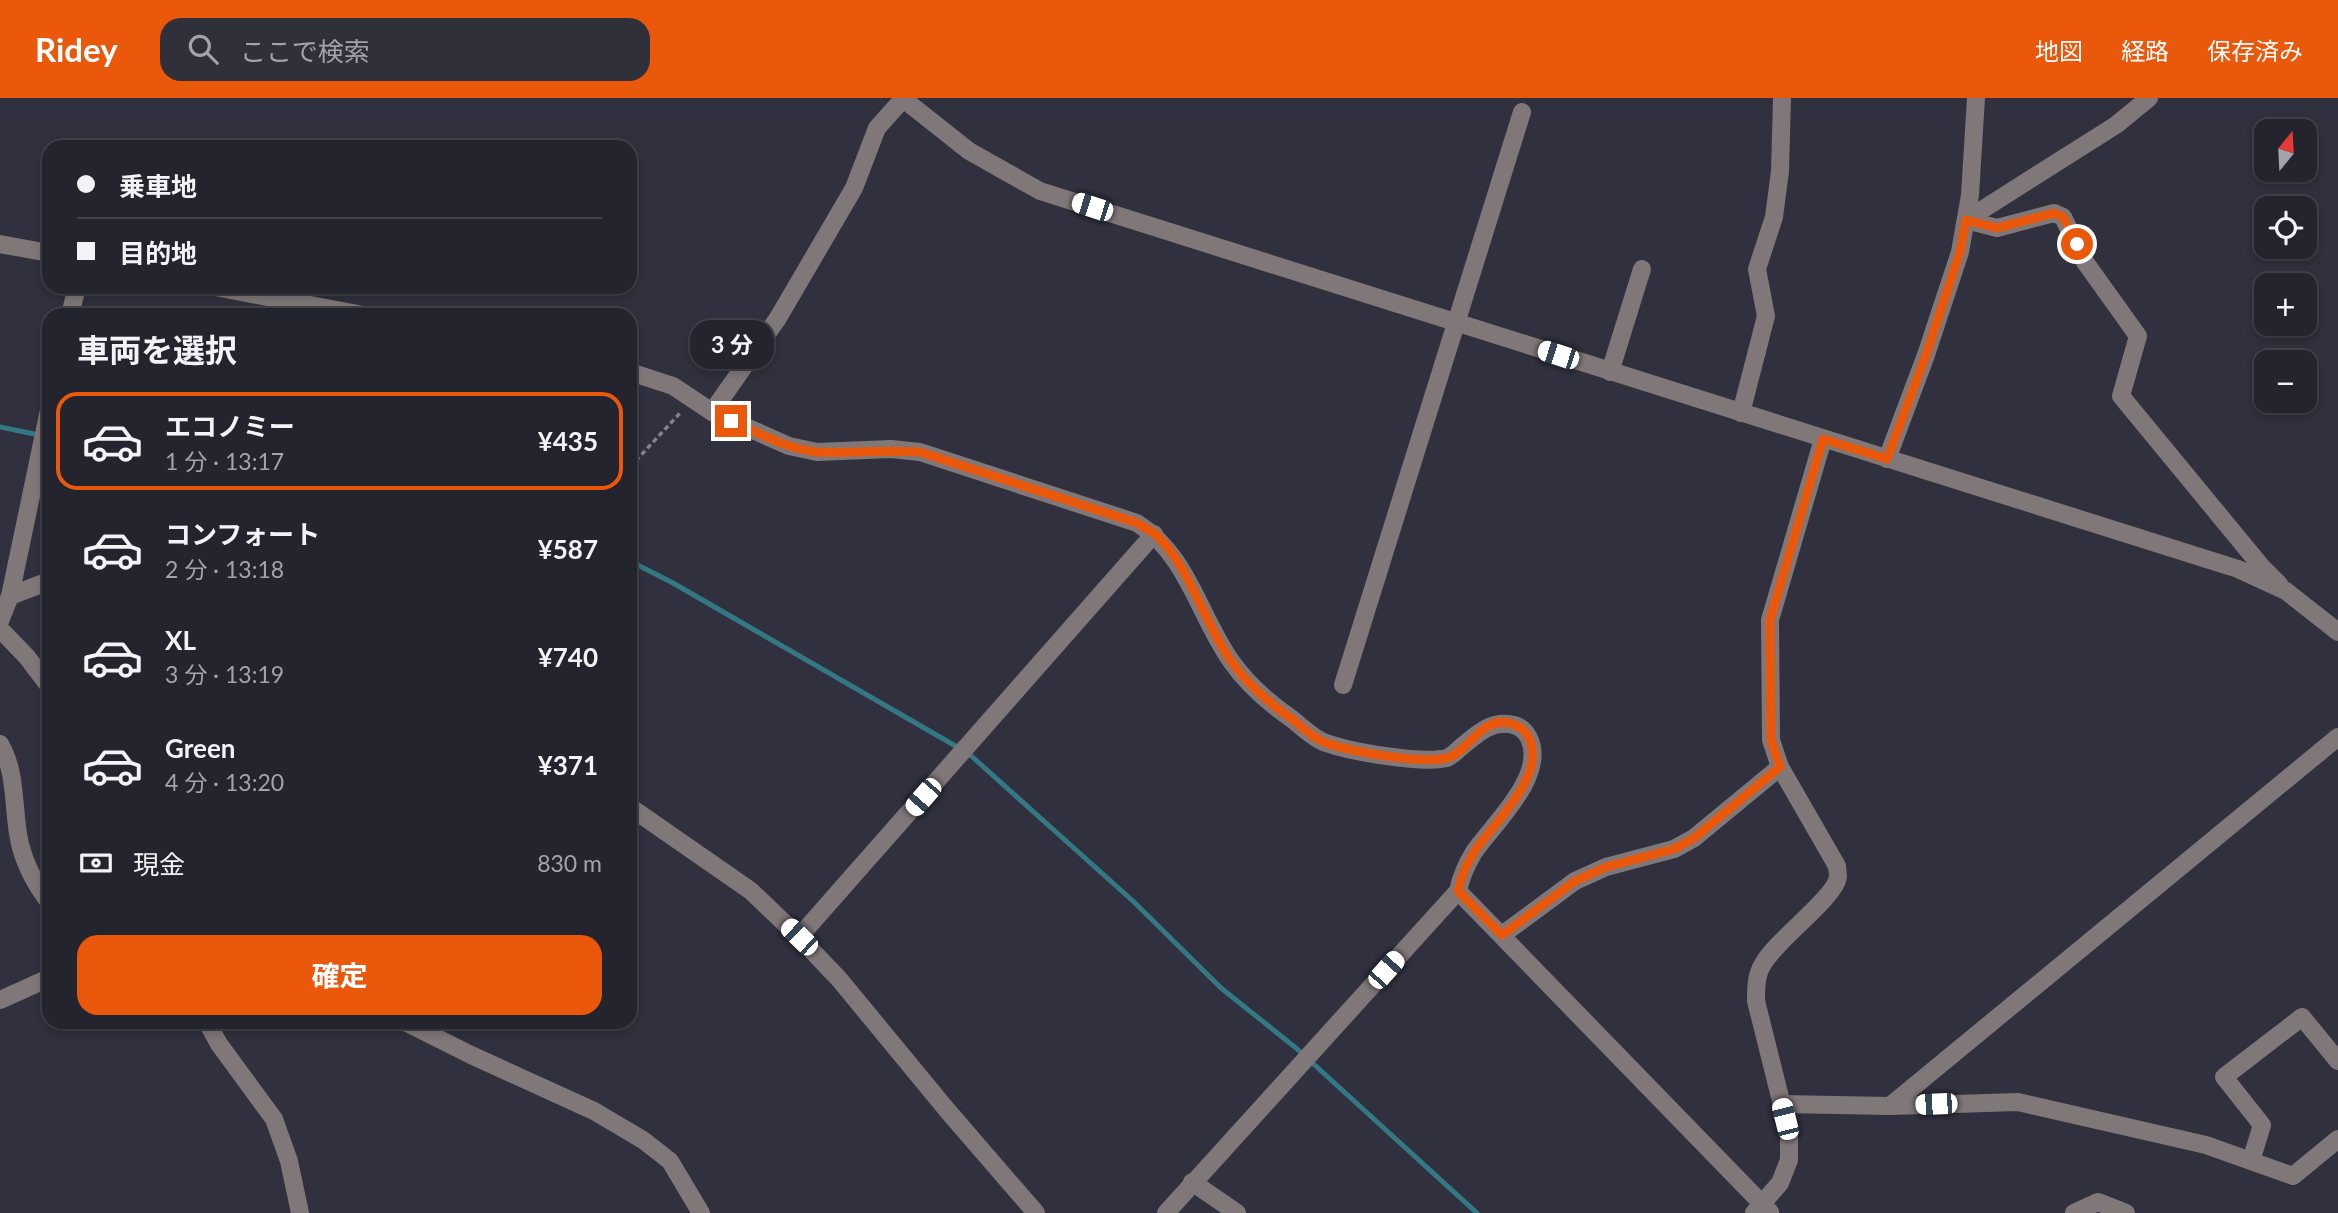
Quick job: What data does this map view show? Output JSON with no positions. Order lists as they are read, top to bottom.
{
  "north": "top",
  "page": {
    "header": "Ridey",
    "search": "ここで検索",
    "nav": ["地図", "経路", "保存済み"],
    "map_buttons": ["+", "−"],
    "banner": ["乗車地", "目的地"],
    "heading": "車両を選択",
    "bubble": "3 分",
    "list": [
      {
        "name": "エコノミー",
        "note": "1 分 · 13:17",
        "value": "¥435"
      },
      {
        "name": "コンフォート",
        "note": "2 分 · 13:18",
        "value": "¥587"
      },
      {
        "name": "XL",
        "note": "3 分 · 13:19",
        "value": "¥740"
      },
      {
        "name": "Green",
        "note": "4 分 · 13:20",
        "value": "¥371"
      }
    ],
    "pay": ["現金", "830 m"],
    "buttons": "確定"
  }
}
